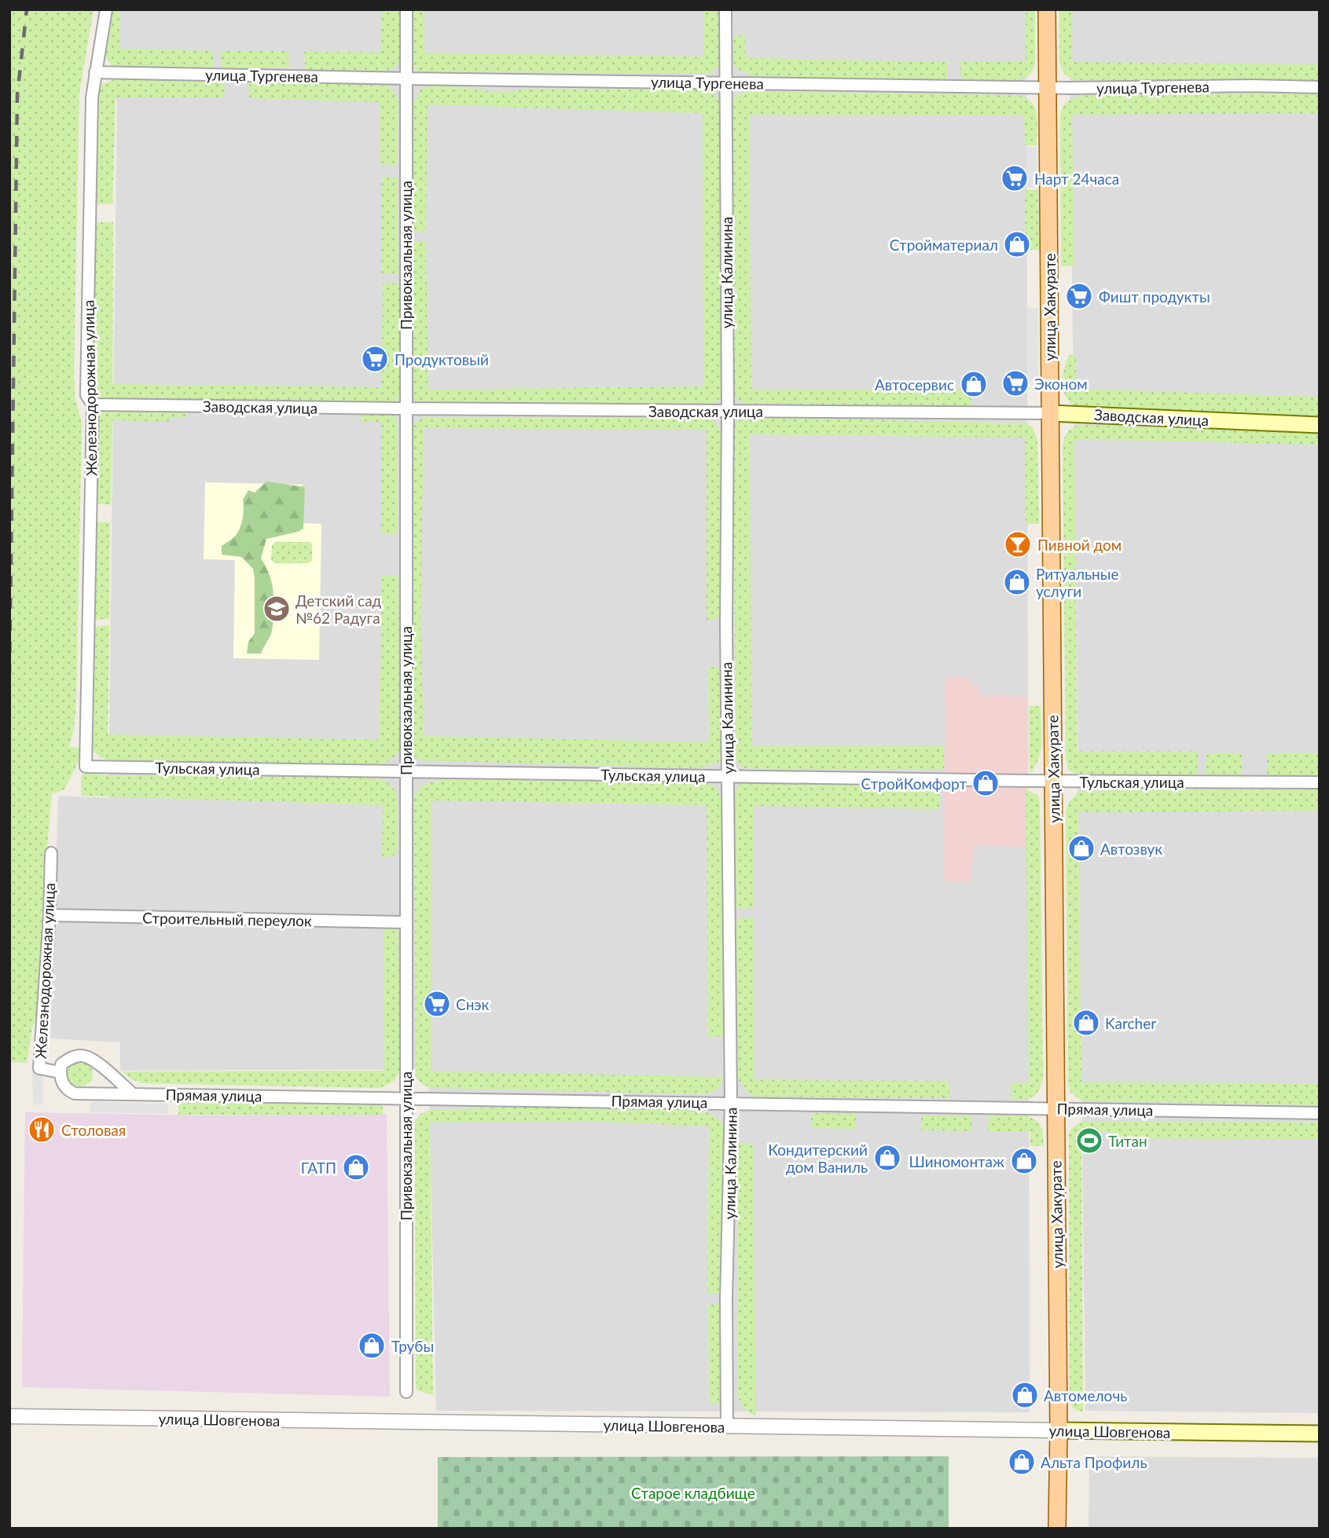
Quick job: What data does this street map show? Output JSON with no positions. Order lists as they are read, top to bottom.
{
  "streets": {
    "main road": ["улица Хакурате", "Заводская улица", "улица Шовгенова"],
    "street": [
      "улица Тургенева",
      "Привокзальная улица",
      "улица Калинина",
      "Железнодорожная улица",
      "Тульская улица",
      "Строительный переулок",
      "Прямая улица"
    ]
  },
  "crossings": [
    ["улица Тургенева", "Привокзальная улица"],
    ["улица Тургенева", "улица Калинина"],
    ["улица Тургенева", "улица Хакурате"],
    ["улица Тургенева", "Железнодорожная улица"],
    ["Привокзальная улица", "Заводская улица"],
    ["Привокзальная улица", "Тульская улица"],
    ["Привокзальная улица", "Строительный переулок"],
    ["Привокзальная улица", "Прямая улица"],
    ["улица Калинина", "Заводская улица"],
    ["улица Калинина", "Тульская улица"],
    ["улица Калинина", "Прямая улица"],
    ["улица Калинина", "улица Шовгенова"],
    ["улица Хакурате", "Заводская улица"],
    ["улица Хакурате", "Тульская улица"],
    ["улица Хакурате", "Прямая улица"],
    ["улица Хакурате", "улица Шовгенова"],
    ["Железнодорожная улица", "Заводская улица"],
    ["Железнодорожная улица", "Тульская улица"],
    ["Железнодорожная улица", "Строительный переулок"],
    ["Железнодорожная улица", "Прямая улица"]
  ],
  "parks": ["Старое кладбище"],
  "places": {
    "supermarket": [
      "Нарт 24часа",
      "Фишт продукты",
      "Продуктовый",
      "Эконом",
      "Снэк"
    ],
    "shop": [
      "Стройматериал",
      "Автосервис",
      "Ритуальные услуги",
      "СтройКомфорт",
      "Автозвук",
      "Karcher",
      "Кондитерский дом Ваниль",
      "Шиномонтаж",
      "ГАТП",
      "Трубы",
      "Автомелочь",
      "Альта Профиль"
    ],
    "bar": ["Пивной дом"],
    "school or university": ["Детский сад №62 Радуга"],
    "restaurant": ["Столовая"],
    "sports": ["Титан"]
  }
}
